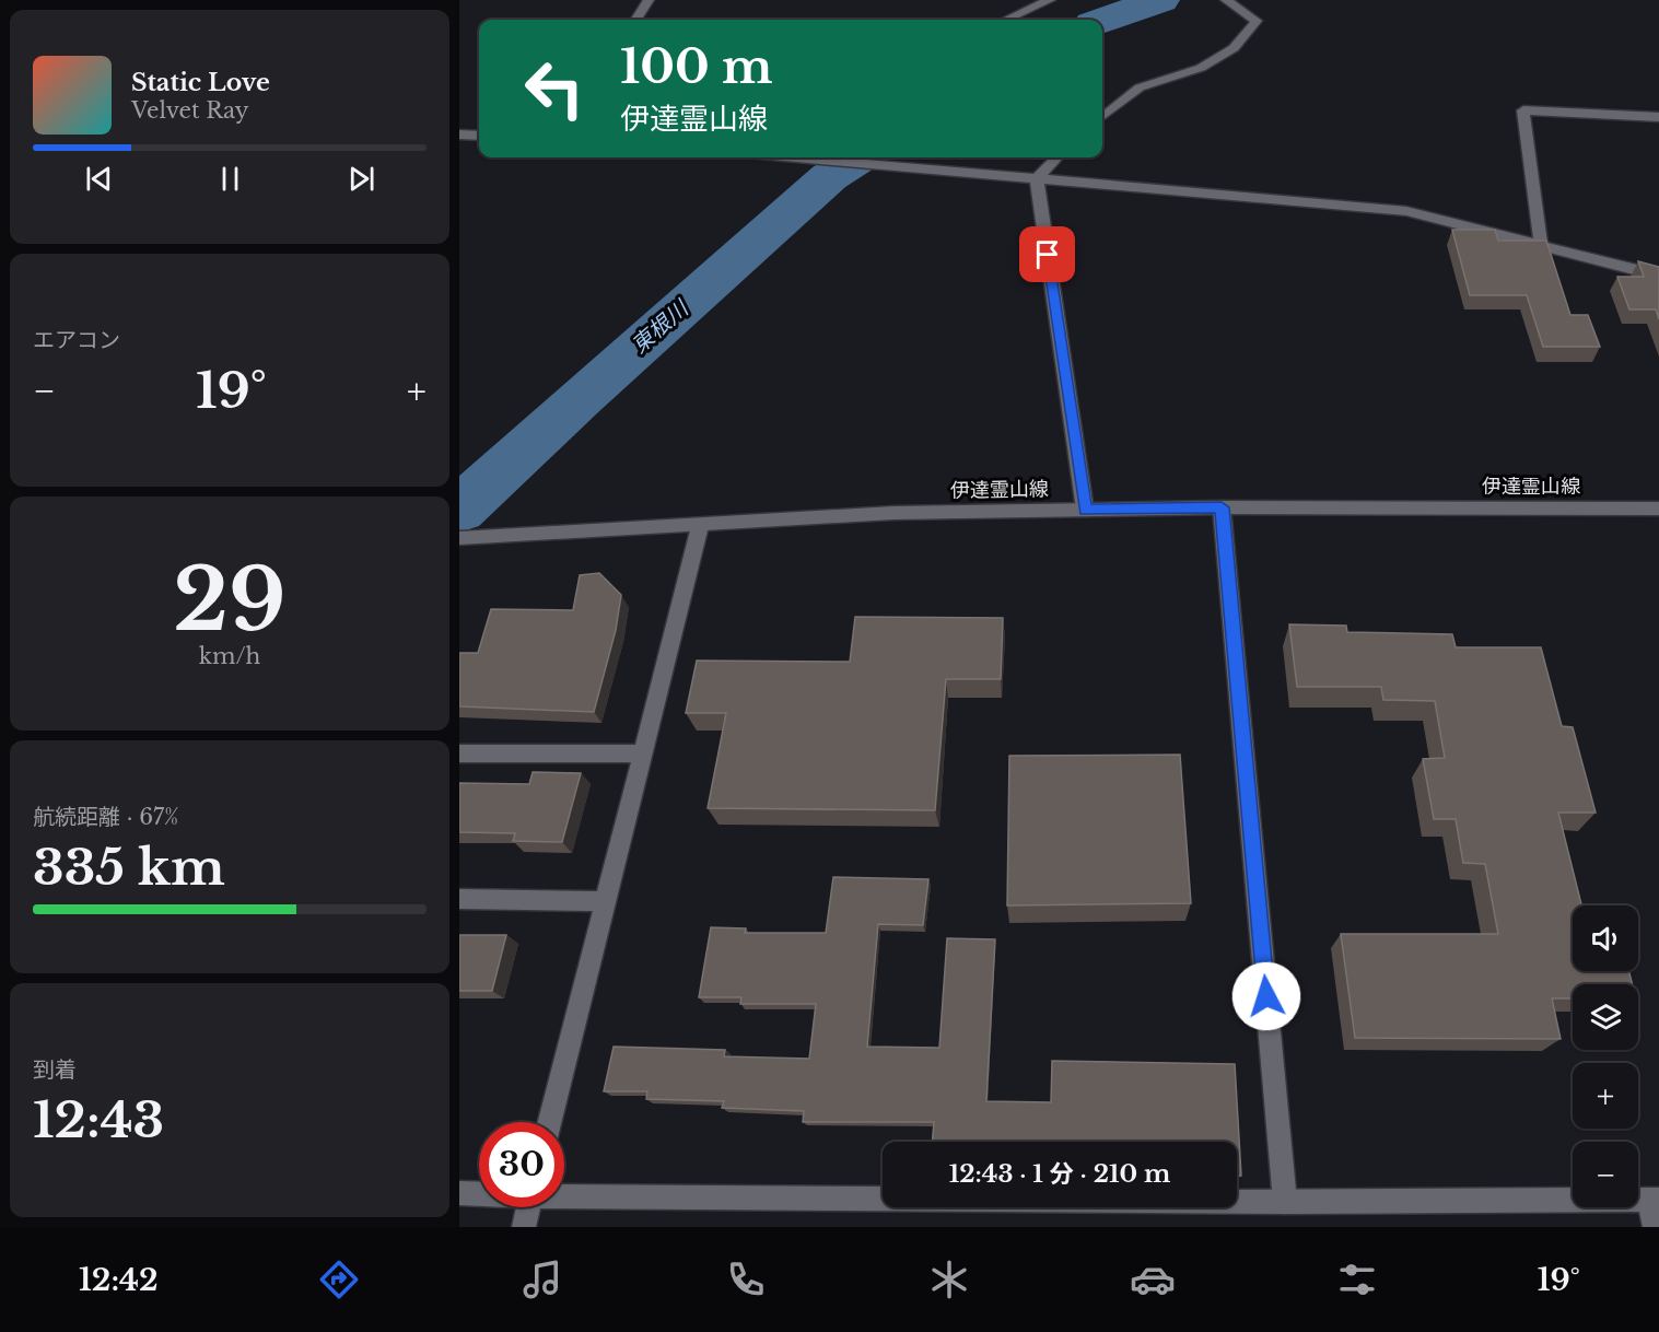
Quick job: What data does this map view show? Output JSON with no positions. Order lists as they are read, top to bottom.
{
  "streets": {
    "street": ["伊達霊山線"]
  },
  "water": ["東根川"],
  "page": {
    "turn": ["100 m", "伊達霊山線"],
    "song": ["Static Love", "Velvet Ray"],
    "tile": [
      "エアコン",
      ["29", "km/h"],
      ["航続距離 · 67%", "335 km"],
      ["到着", "12:43"]
    ],
    "heat": ["−", "19°", "+"],
    "map_buttons": ["+", "−"],
    "limit": "30",
    "trip": "12:43 · 1 分 · 210 m",
    "tabs": ["12:42", "19°"]
  }
}
